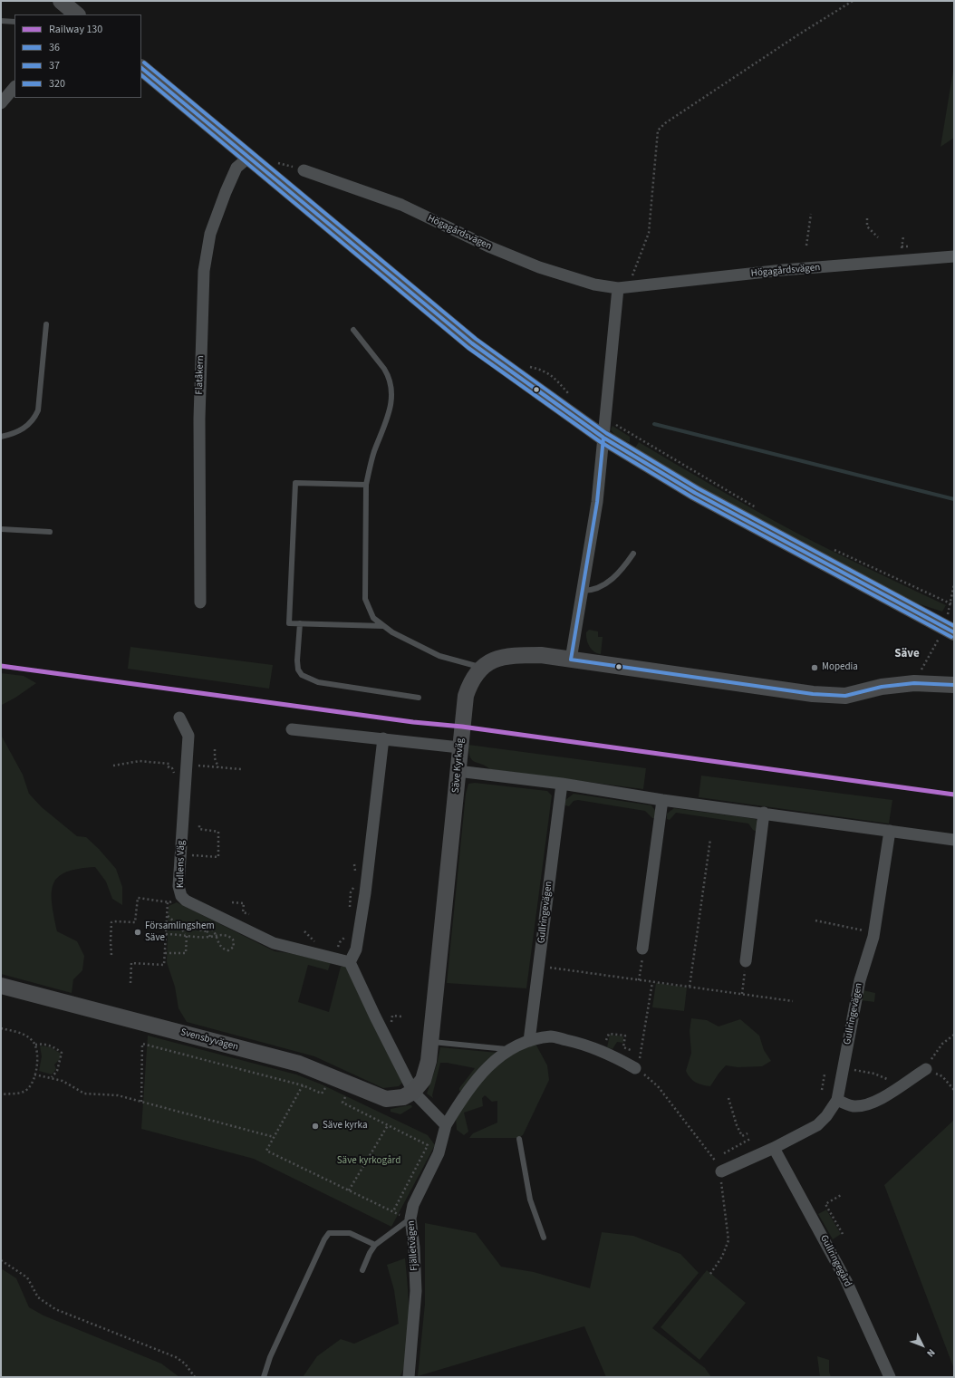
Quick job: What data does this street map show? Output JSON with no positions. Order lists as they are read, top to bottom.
{
  "streets": {
    "street": [
      "Högagårdsvägen",
      "Flatåkern",
      "Säve Kyrkväg",
      "Kullens Väg",
      "Gullringevägen",
      "Svensbyvägen",
      "Fjälletvägen",
      "Gullringegård"
    ]
  },
  "crossings": [
    ["Säve Kyrkväg", "Svensbyvägen"],
    ["Gullringevägen", "Fjälletvägen"]
  ],
  "districts": ["Säve"],
  "parks": ["Säve kyrkogård"],
  "places": ["Mopedia", "Församlingshem Säve", "Säve kyrka"],
  "lines": [
    "transit line 320",
    "transit line 36",
    "transit line 37",
    "rail line 130"
  ],
  "legend": [
    "Railway 130",
    "36",
    "37",
    "320"
  ],
  "north": "bottom right"
}
